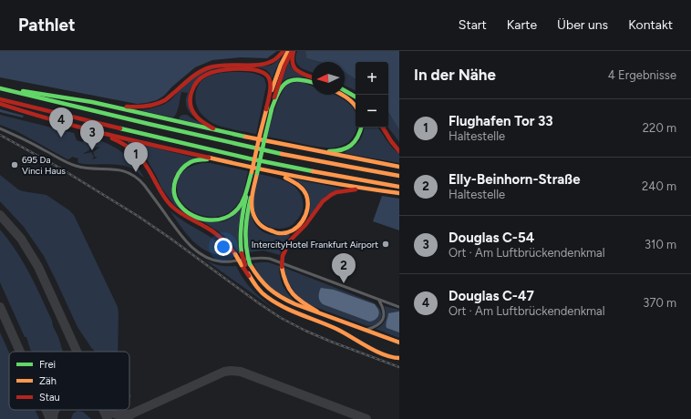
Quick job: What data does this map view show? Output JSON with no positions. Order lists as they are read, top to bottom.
{
  "places": ["695 Da Vinci Haus", "IntercityHotel Frankfurt Airport"],
  "legend": ["Frei", "Zäh", "Stau"],
  "north": "left",
  "page": {
    "header": "Pathlet",
    "nav": [
      "Start",
      "Karte",
      "Über uns",
      "Kontakt"
    ],
    "heading": ["In der Nähe", "4 Ergebnisse"],
    "map_buttons": ["+", "−"],
    "list": [
      {
        "mark": "1",
        "name": "Flughafen Tor 33",
        "note": "Haltestelle",
        "value": "220 m"
      },
      {
        "mark": "2",
        "name": "Elly-Beinhorn-Straße",
        "note": "Haltestelle",
        "value": "240 m"
      },
      {
        "mark": "3",
        "name": "Douglas C-54",
        "note": "Ort · Am Luftbrückendenkmal",
        "value": "310 m"
      },
      {
        "mark": "4",
        "name": "Douglas C-47",
        "note": "Ort · Am Luftbrückendenkmal",
        "value": "370 m"
      }
    ],
    "pins": [
      "4",
      "3",
      "1",
      "2"
    ]
  }
}
